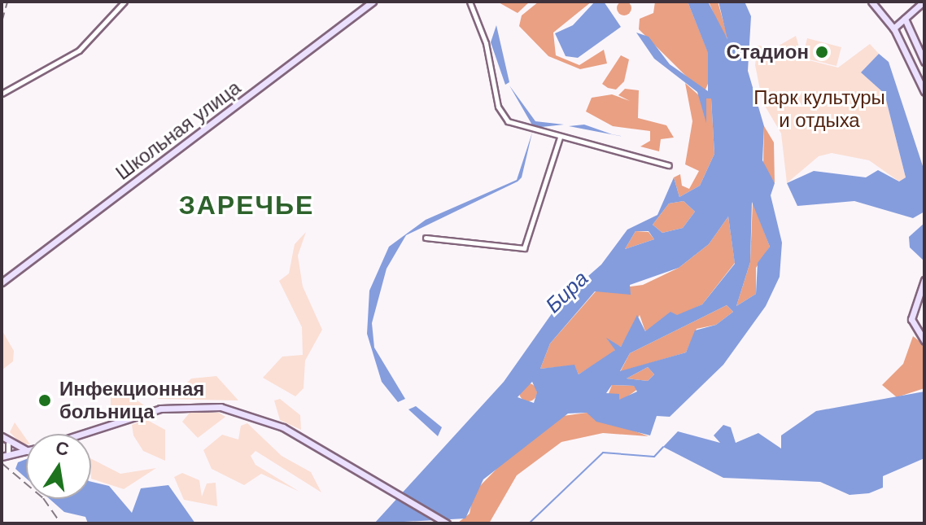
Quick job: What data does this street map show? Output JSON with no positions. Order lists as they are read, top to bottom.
{
  "streets": {
    "main road": ["Школьная улица"]
  },
  "districts": ["ЗАРЕЧЬЕ"],
  "water": ["Бира"],
  "parks": ["Парк культуры и отдыха"],
  "places": ["Стадион", "Инфекционная больница"],
  "north": "top"
}
